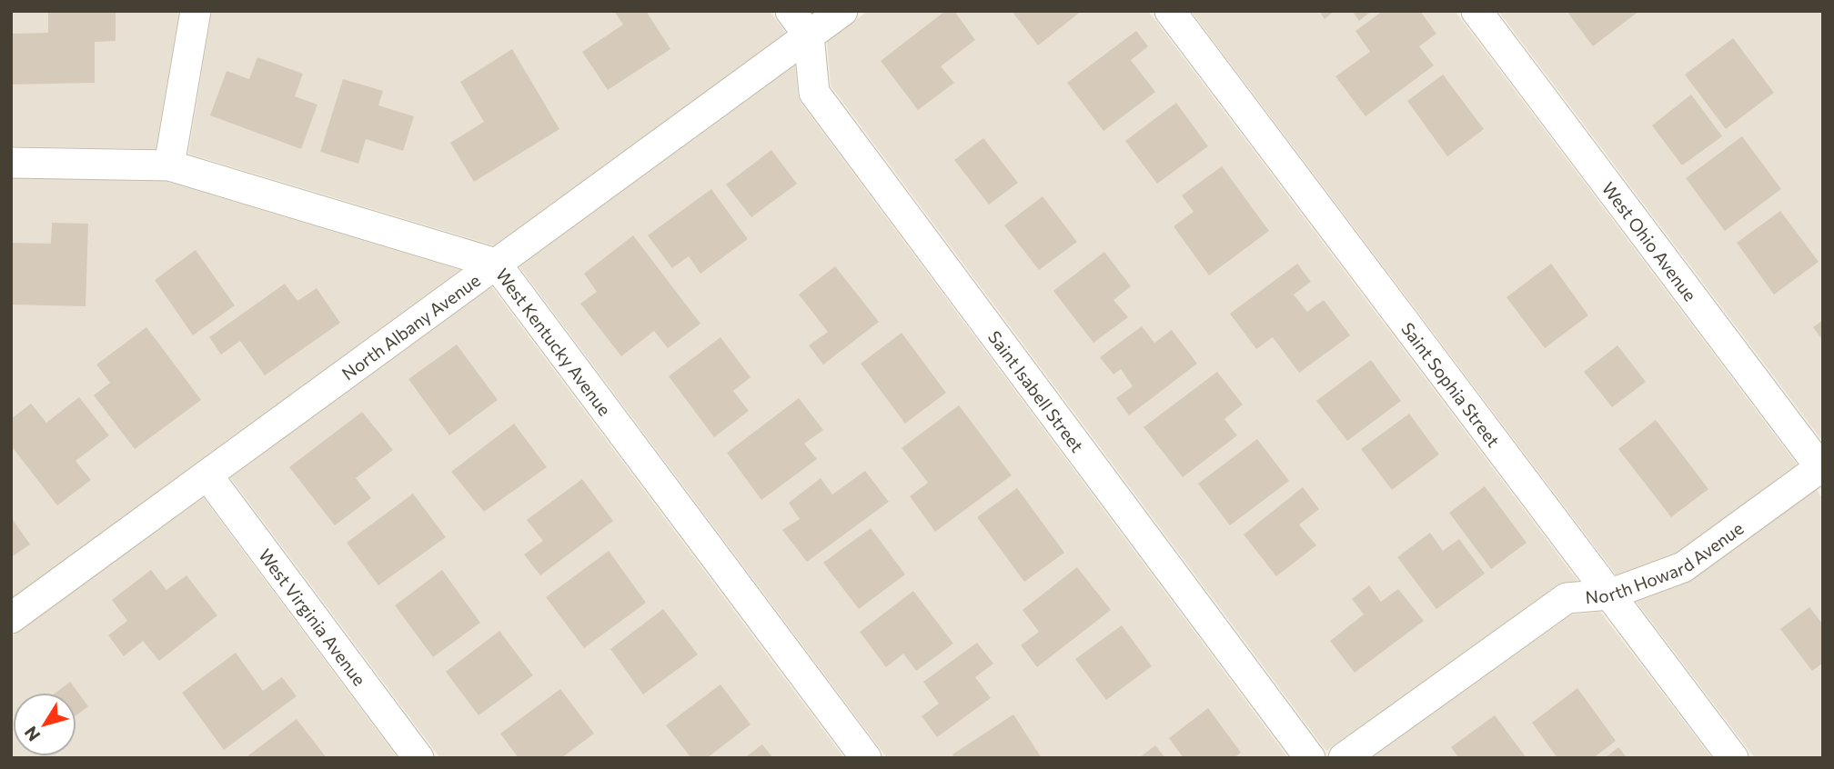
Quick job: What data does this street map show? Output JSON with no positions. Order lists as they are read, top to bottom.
{
  "streets": {
    "street": [
      "West Ohio Avenue",
      "North Albany Avenue",
      "West Kentucky Avenue",
      "Saint Sophia Street",
      "Saint Isabell Street",
      "North Howard Avenue",
      "West Virginia Avenue"
    ]
  },
  "crossings": [
    ["West Ohio Avenue", "North Howard Avenue"],
    ["North Albany Avenue", "West Kentucky Avenue"],
    ["North Albany Avenue", "Saint Isabell Street"],
    ["North Albany Avenue", "West Virginia Avenue"],
    ["Saint Sophia Street", "North Howard Avenue"]
  ],
  "north": "bottom left"
}
